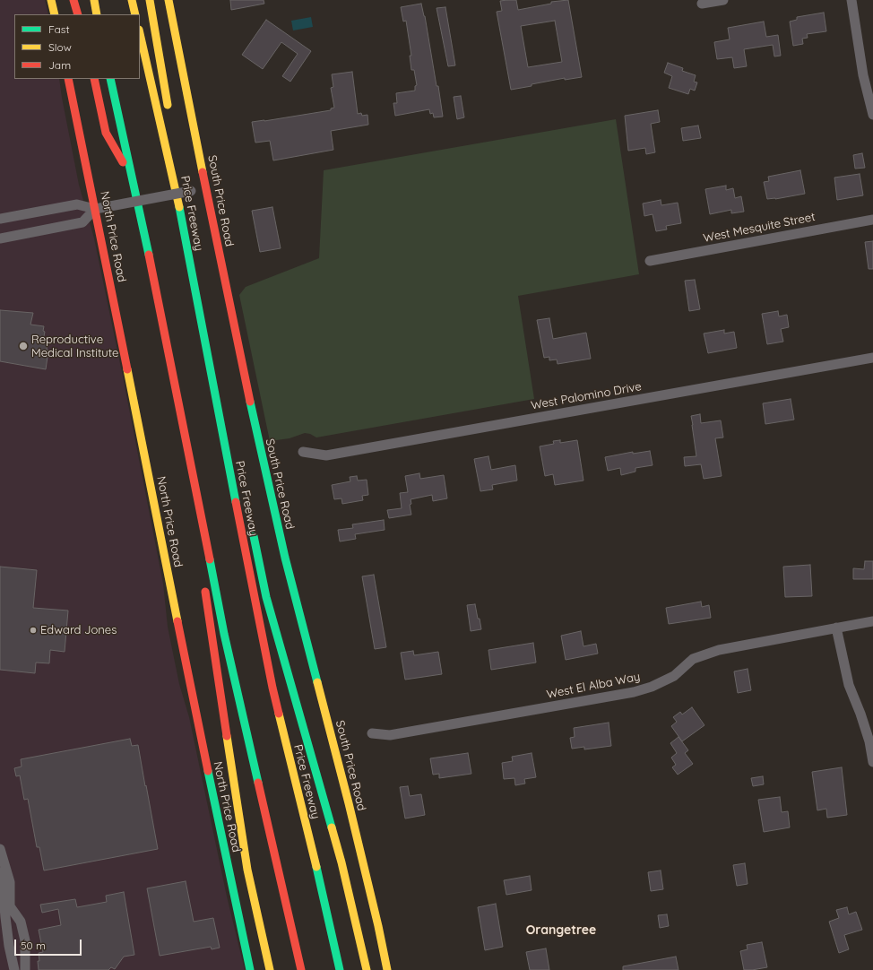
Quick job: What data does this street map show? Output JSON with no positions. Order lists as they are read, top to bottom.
{
  "streets": {
    "main road": ["South Price Road", "Price Freeway", "North Price Road"],
    "street": ["West Mesquite Street", "West Palomino Drive", "West El Alba Way"]
  },
  "districts": ["Orangetree"],
  "places": ["Reproductive Medical Institute", "Edward Jones"],
  "legend": ["Fast", "Slow", "Jam"],
  "scale_bar": "50 m"
}
